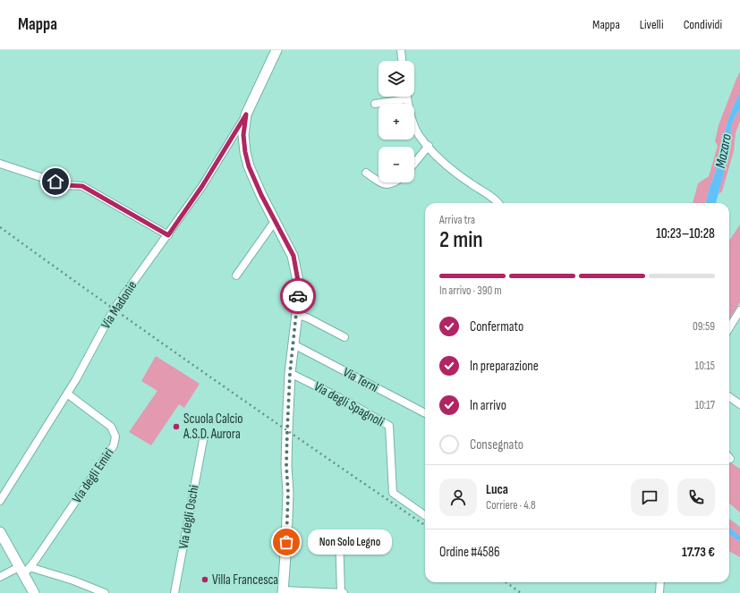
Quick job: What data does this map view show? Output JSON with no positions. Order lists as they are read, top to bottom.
{
  "streets": {
    "street": [
      "Via Madonie",
      "Via Terni",
      "Via degli Spagnoli",
      "Via degli Emiri",
      "Via degli Oschi"
    ]
  },
  "crossings": [
    ["Via Madonie", "Via degli Emiri"]
  ],
  "water": ["Mazaro"],
  "places": ["Scuola Calcio A.S.D. Aurora", "Non Solo Legno", "Villa Francesca"],
  "page": {
    "header": "Mappa",
    "nav": ["Mappa", "Livelli", "Condividi"],
    "map_buttons": ["+", "−"],
    "heading": ["2 min", "Arriva tra", "10:23–10:28"],
    "panel": [
      "Luca",
      "Corriere · 4.8",
      "Ordine #4586",
      "17.73 €"
    ],
    "bar": "In arrivo · 390 m",
    "list": [
      ["Confermato", "09:59"],
      ["In preparazione", "10:15"],
      ["In arrivo", "10:17"],
      "Consegnato"
    ],
    "bubble": "Non Solo Legno"
  }
}
